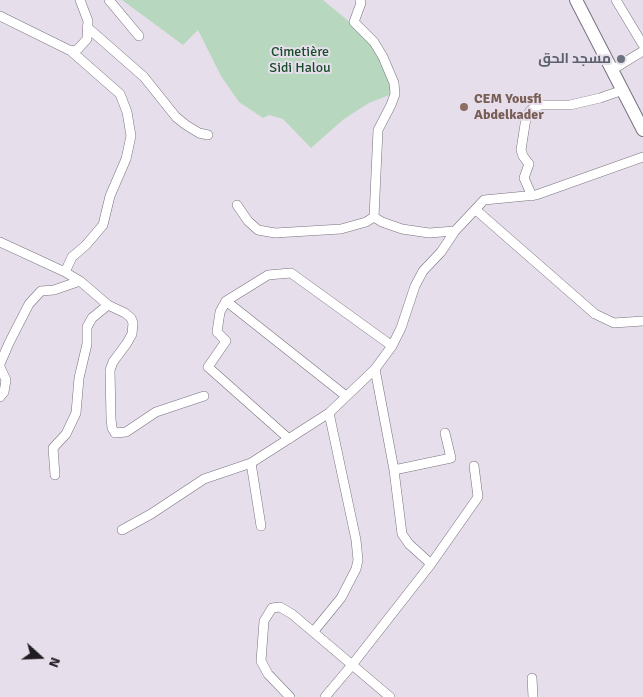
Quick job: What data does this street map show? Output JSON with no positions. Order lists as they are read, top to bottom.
{
  "parks": ["Cimetière Sidi Halou"],
  "places": ["مسجد الحق", "CEM Yousfi Abdelkader"],
  "north": "right"
}
